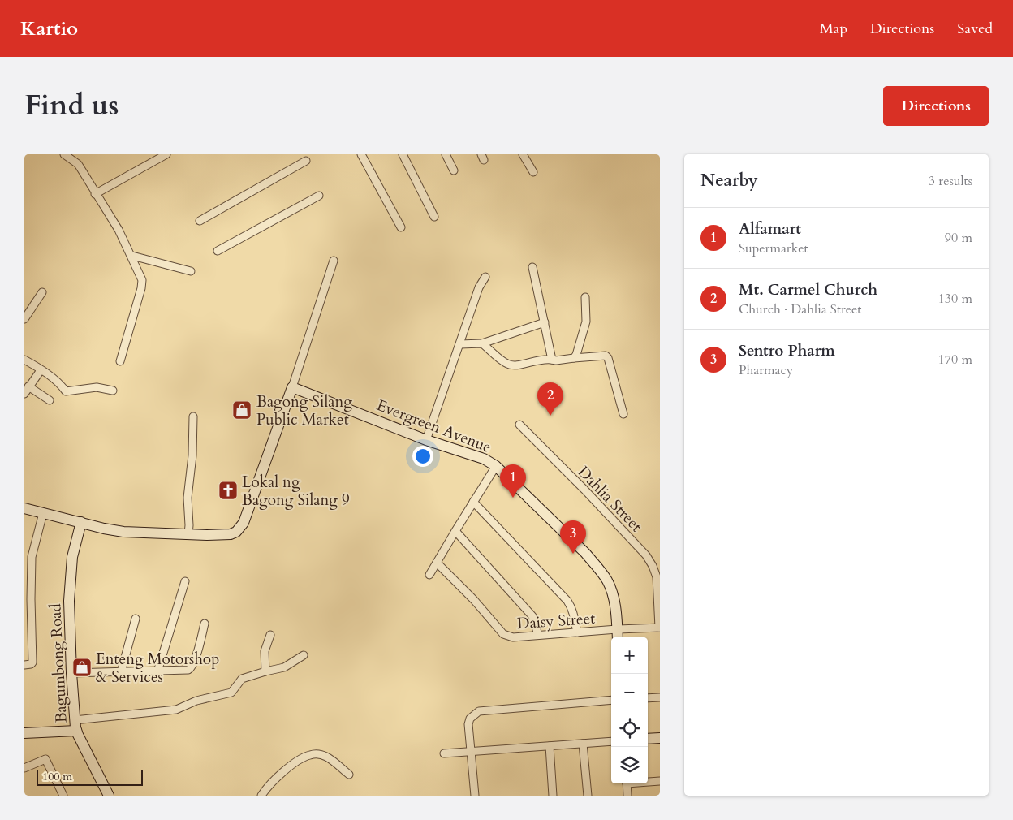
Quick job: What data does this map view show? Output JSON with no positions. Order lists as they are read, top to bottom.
{
  "streets": {
    "street": [
      "Evergreen Avenue",
      "Dahlia Street",
      "Daisy Street",
      "Bagumbong Road"
    ]
  },
  "crossings": [
    ["Evergreen Avenue", "Daisy Street"],
    ["Dahlia Street", "Daisy Street"]
  ],
  "places": {
    "shop": ["Bagong Silang Public Market", "Enteng Motorshop & Services"],
    "church": ["Lokal ng Bagong Silang 9"]
  },
  "scale_bar": "100 m",
  "page": {
    "header": "Kartio",
    "nav": ["Map", "Directions", "Saved"],
    "title": "Find us",
    "buttons": "Directions",
    "heading": ["Nearby", "3 results"],
    "list": [
      {
        "mark": "1",
        "name": "Alfamart",
        "note": "Supermarket",
        "value": "90 m"
      },
      {
        "mark": "2",
        "name": "Mt. Carmel Church",
        "note": "Church · Dahlia Street",
        "value": "130 m"
      },
      {
        "mark": "3",
        "name": "Sentro Pharm",
        "note": "Pharmacy",
        "value": "170 m"
      }
    ],
    "pins": ["2", "1", "3"],
    "map_buttons": ["+", "−"],
    "scale": "100 m"
  }
}
